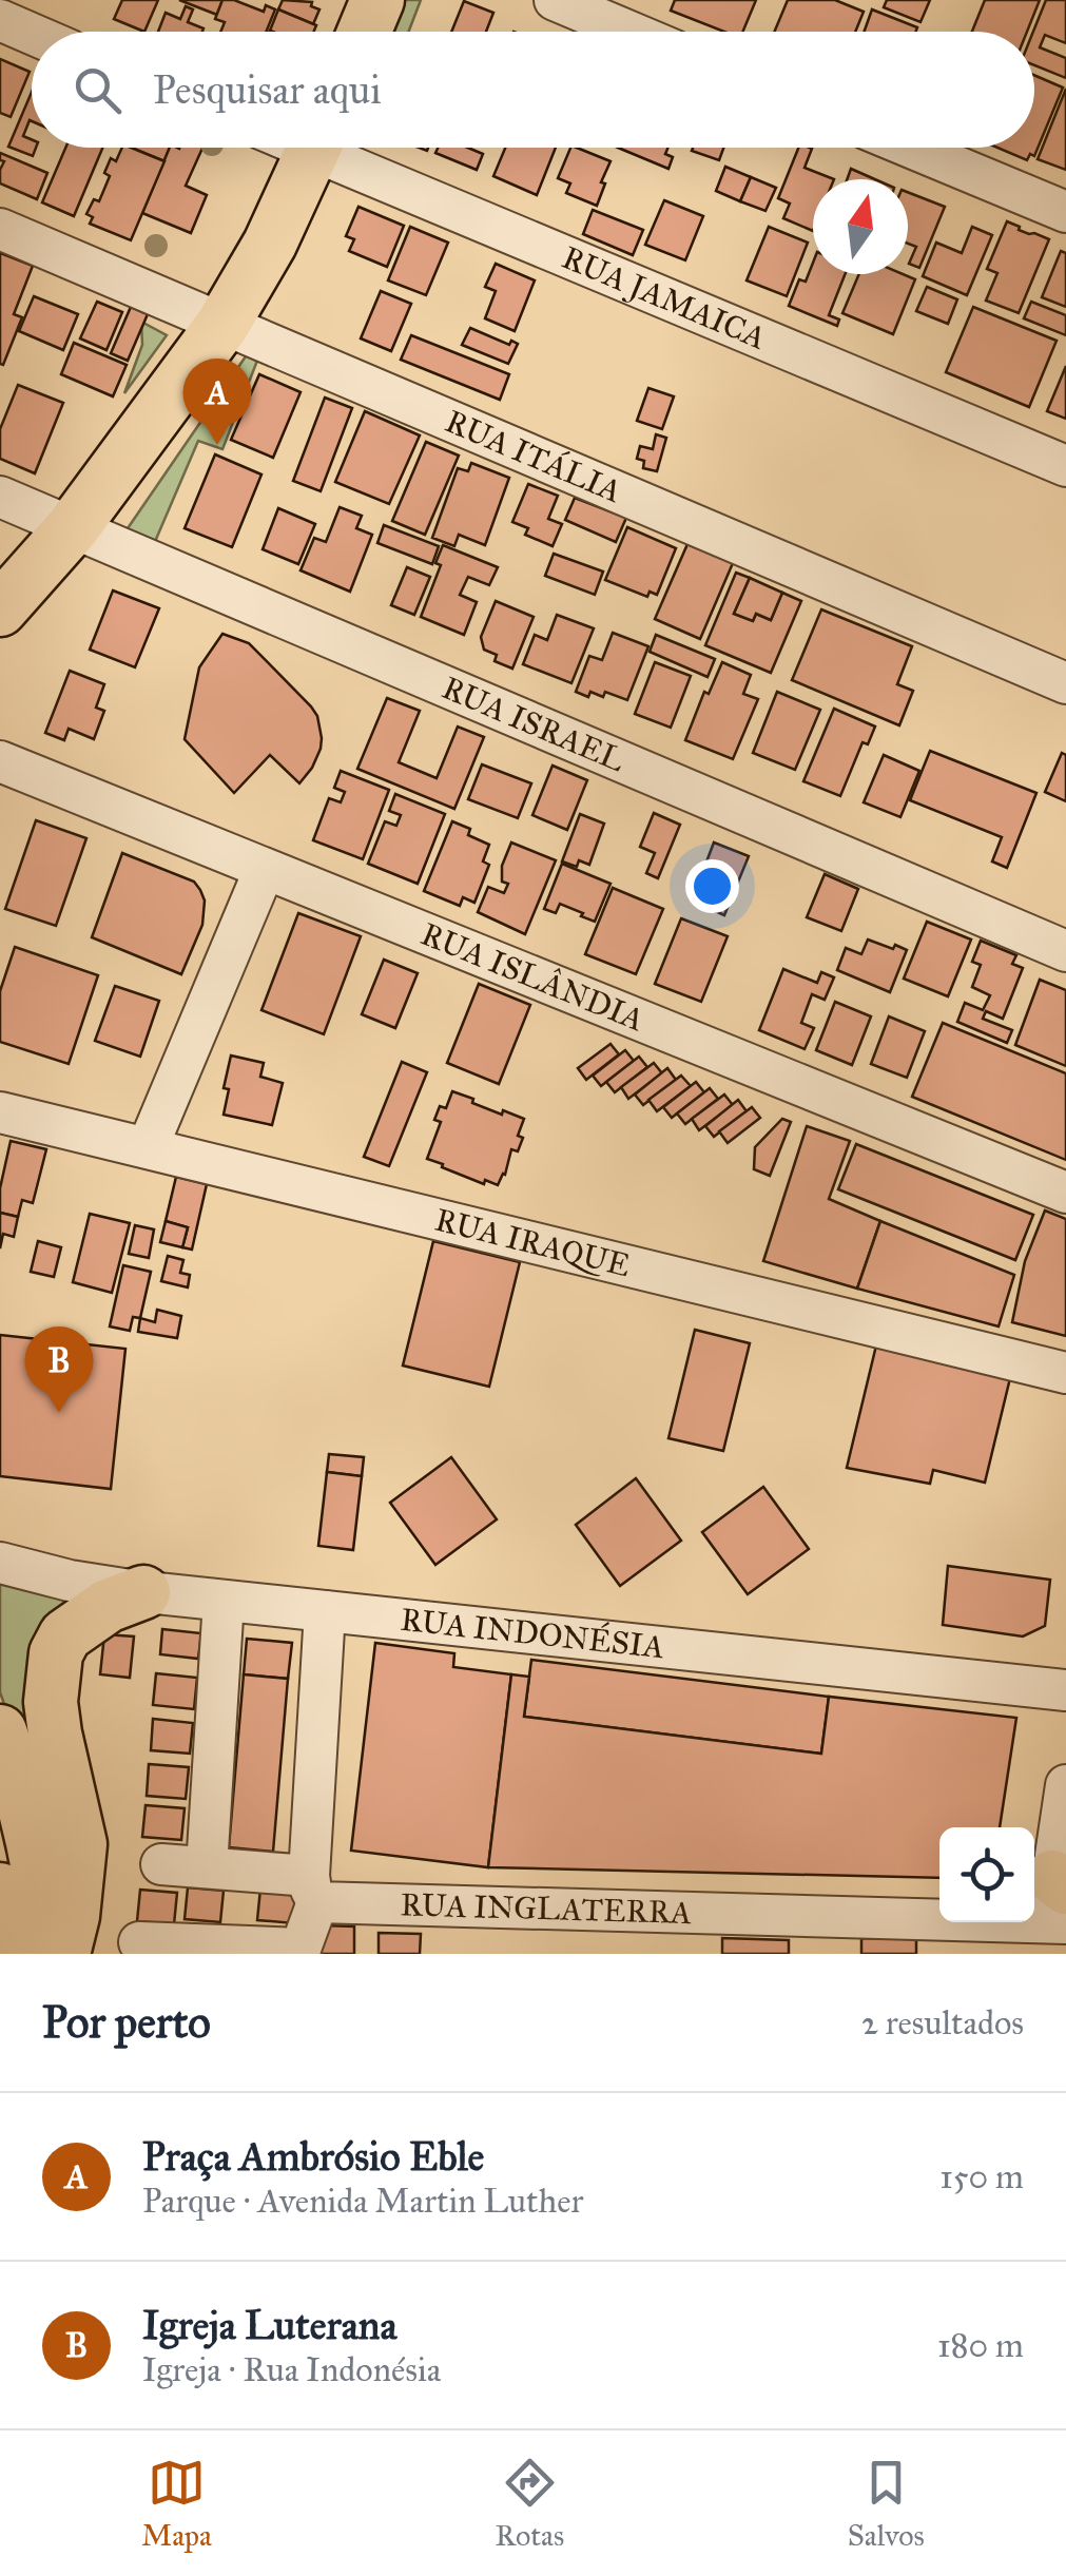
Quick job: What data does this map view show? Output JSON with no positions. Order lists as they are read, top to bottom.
{
  "streets": {
    "street": [
      "RUA JAMAICA",
      "RUA ITÁLIA",
      "RUA ISRAEL",
      "RUA ISLÂNDIA",
      "RUA IRAQUE",
      "RUA INDONÉSIA",
      "RUA INGLATERRA"
    ]
  },
  "north": "top",
  "page": {
    "search": "Pesquisar aqui",
    "pins": ["A", "B"],
    "heading": ["Por perto", "2 resultados"],
    "list": [
      {
        "mark": "A",
        "name": "Praça Ambrósio Eble",
        "note": "Parque · Avenida Martin Luther",
        "value": "150 m"
      },
      {
        "mark": "B",
        "name": "Igreja Luterana",
        "note": "Igreja · Rua Indonésia",
        "value": "180 m"
      }
    ],
    "nav": ["Mapa", "Rotas", "Salvos"]
  }
}
